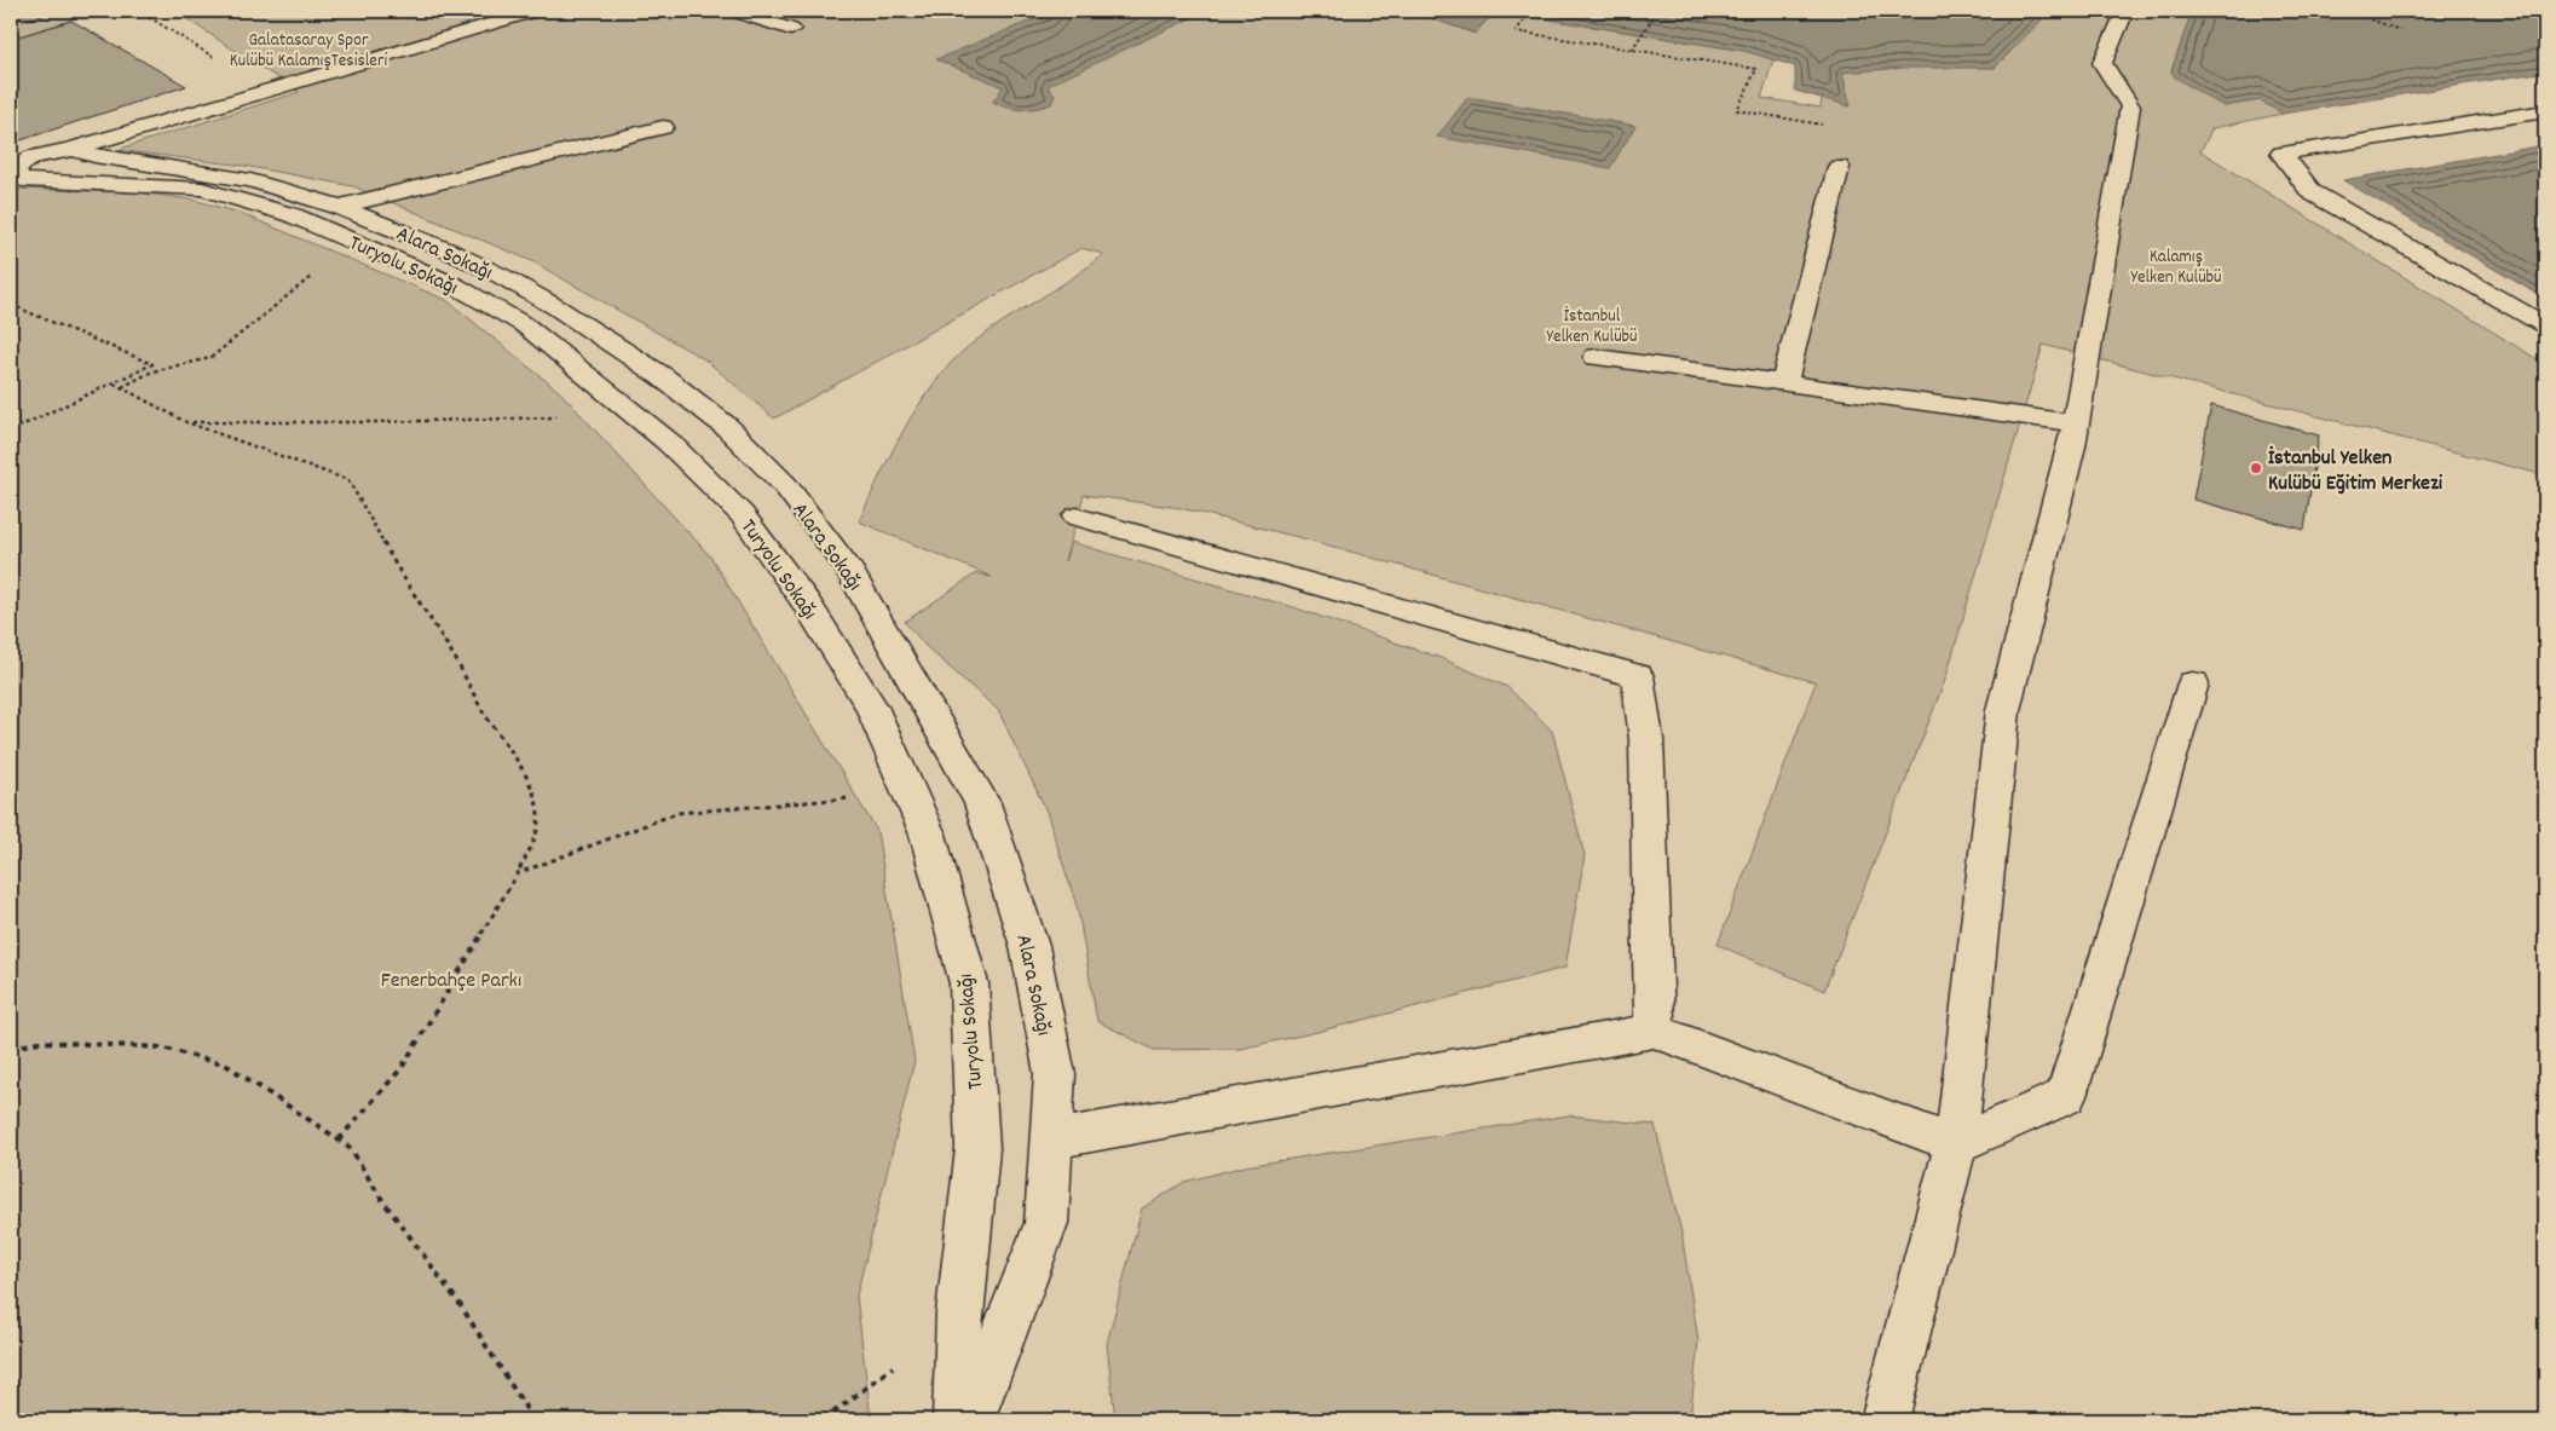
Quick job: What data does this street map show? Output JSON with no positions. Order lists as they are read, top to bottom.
{
  "streets": {
    "street": ["Alara Sokağı", "Turyolu Sokağı"]
  },
  "parks": [
    "Galatasaray Spor Kulübü KalamışTesisleri",
    "Kalamış Yelken Kulübü",
    "İstanbul Yelken Kulübü",
    "Fenerbahçe Parkı"
  ],
  "places": ["İstanbul Yelken Kulübü Eğitim Merkezi"]
}
